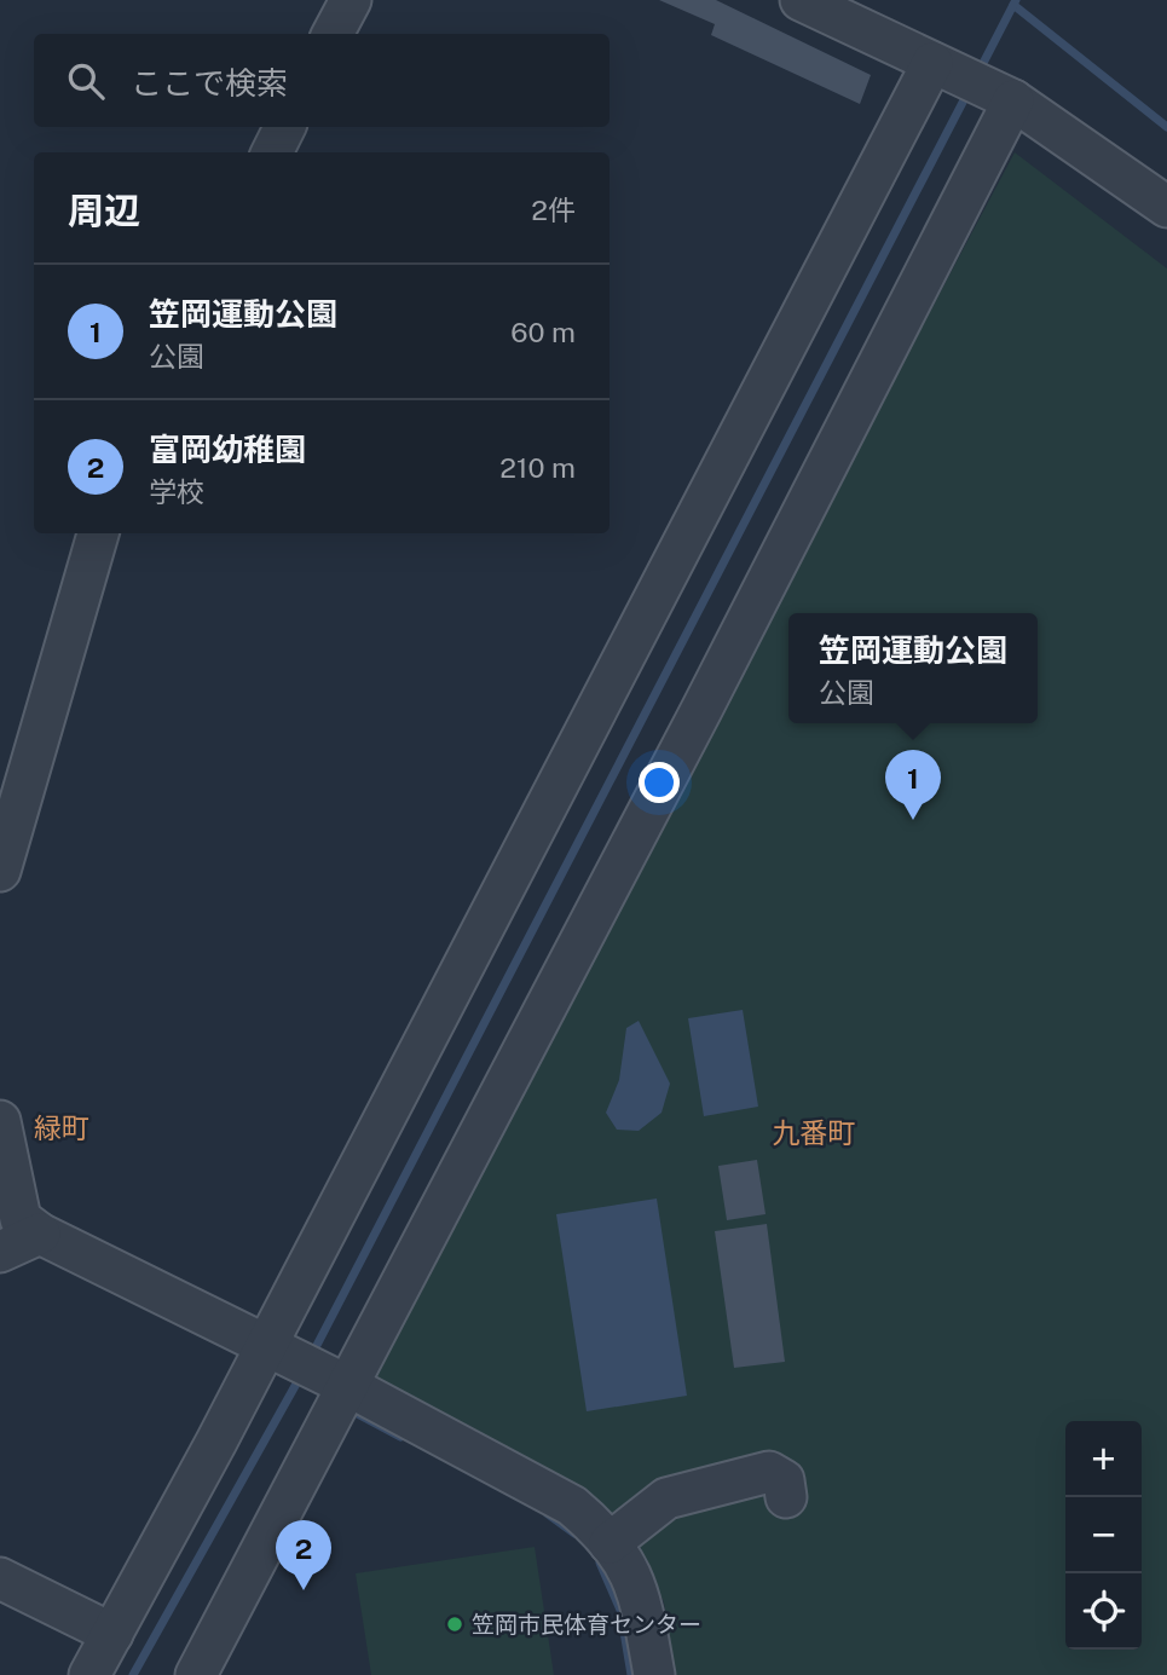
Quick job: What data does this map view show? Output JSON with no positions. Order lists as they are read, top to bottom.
{
  "districts": ["緑町", "九番町"],
  "places": ["笠岡市民体育センター"],
  "page": {
    "search": "ここで検索",
    "heading": ["周辺", "2件"],
    "list": [
      {
        "mark": "1",
        "name": "笠岡運動公園",
        "note": "公園",
        "value": "60 m"
      },
      {
        "mark": "2",
        "name": "富岡幼稚園",
        "note": "学校",
        "value": "210 m"
      }
    ],
    "popup": ["笠岡運動公園", "公園"],
    "pins": ["1", "2"],
    "map_buttons": ["+", "−"]
  }
}
